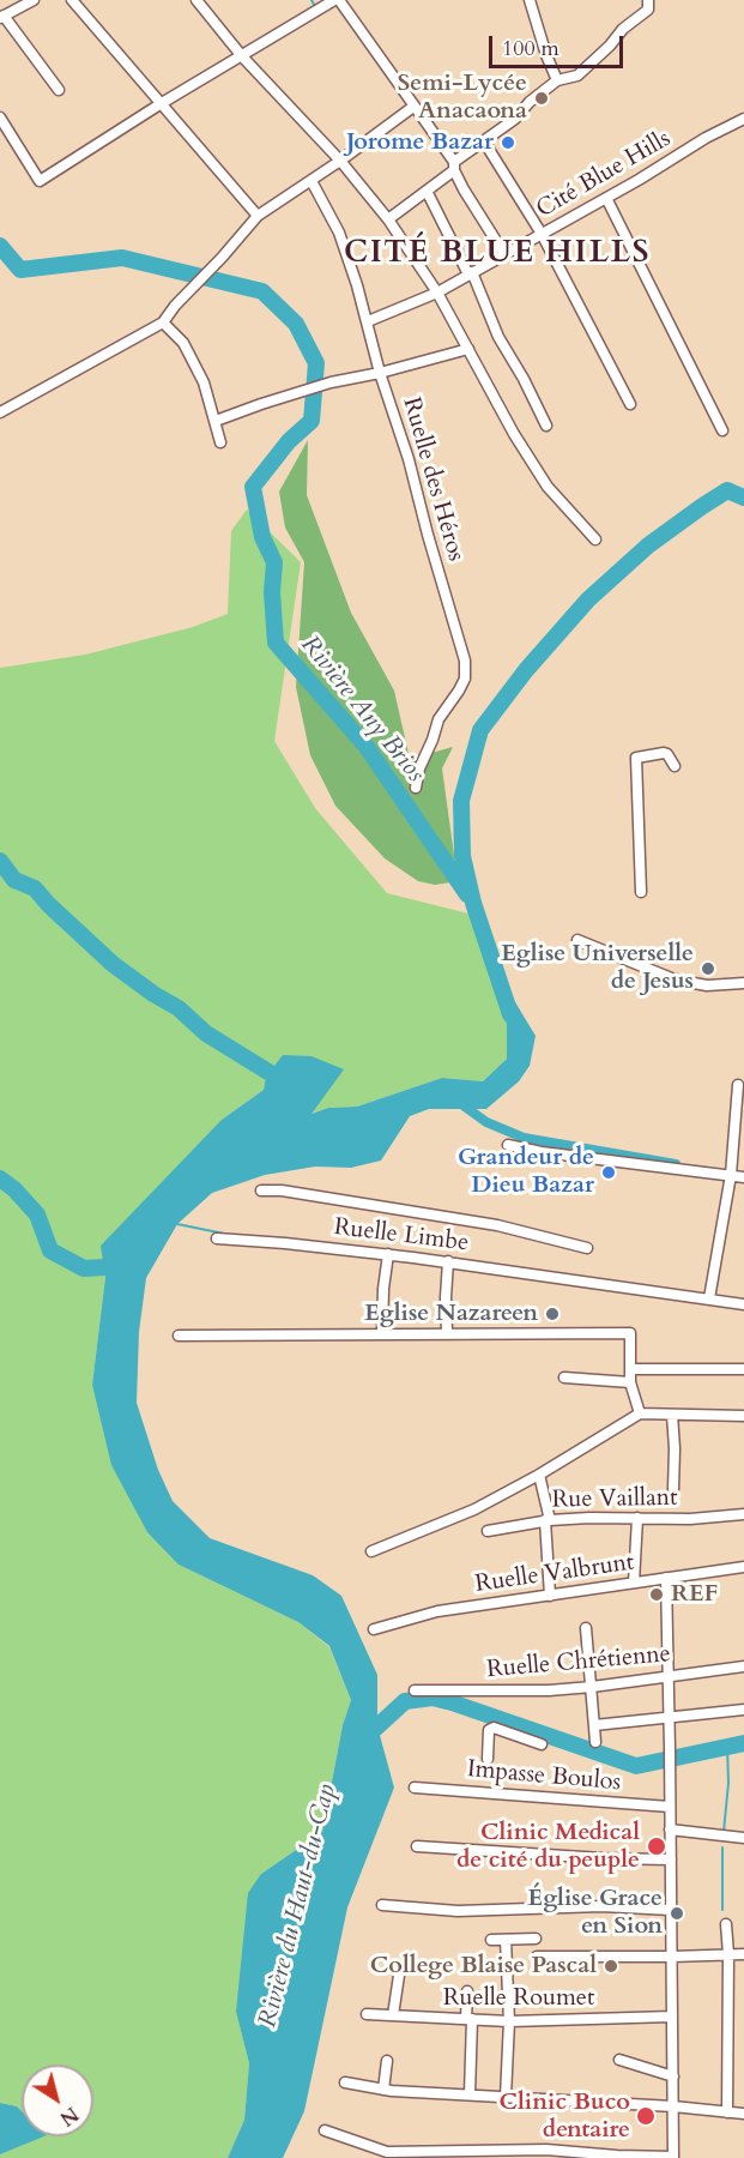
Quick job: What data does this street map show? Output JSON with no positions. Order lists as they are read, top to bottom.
{
  "streets": {
    "street": [
      "Cité Blue Hills",
      "Ruelle des Héros",
      "Ruelle Limbe",
      "Rue Vaillant",
      "Ruelle Valbrunt",
      "Ruelle Chrétienne",
      "Impasse Boulos",
      "Ruelle Roumet"
    ]
  },
  "crossings": [
    ["Cité Blue Hills", "Ruelle des Héros"]
  ],
  "districts": ["CITÉ BLUE HILLS"],
  "water": ["Rivière Any Brios", "Rivière du Haut-du-Cap"],
  "places": [
    "Semi-Lycée Anacaona",
    "Jorome Bazar",
    "Eglise Universelle de Jesus",
    "Grandeur de Dieu Bazar",
    "Eglise Nazareen",
    "REF",
    "Clinic Medical de cité du peuple",
    "Église Grace en Sion",
    "College Blaise Pascal",
    "Clinic Buco dentaire"
  ],
  "scale_bar": "100 m",
  "north": "bottom right"
}
